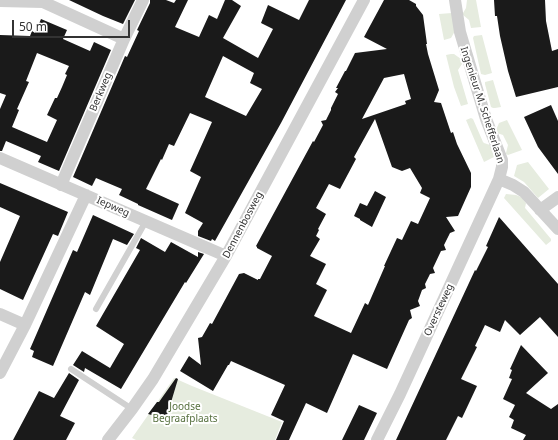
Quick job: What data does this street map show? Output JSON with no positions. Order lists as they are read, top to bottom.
{
  "streets": {
    "street": [
      "Berkweg",
      "Ingenieur M. Schefferlaan",
      "Iepweg",
      "Dennenbosweg",
      "Oversteweg"
    ]
  },
  "crossings": [
    ["Berkweg", "Iepweg"],
    ["Ingenieur M. Schefferlaan", "Oversteweg"],
    ["Iepweg", "Dennenbosweg"]
  ],
  "parks": ["Joodse Begraafplaats"],
  "scale_bar": "50 m"
}
